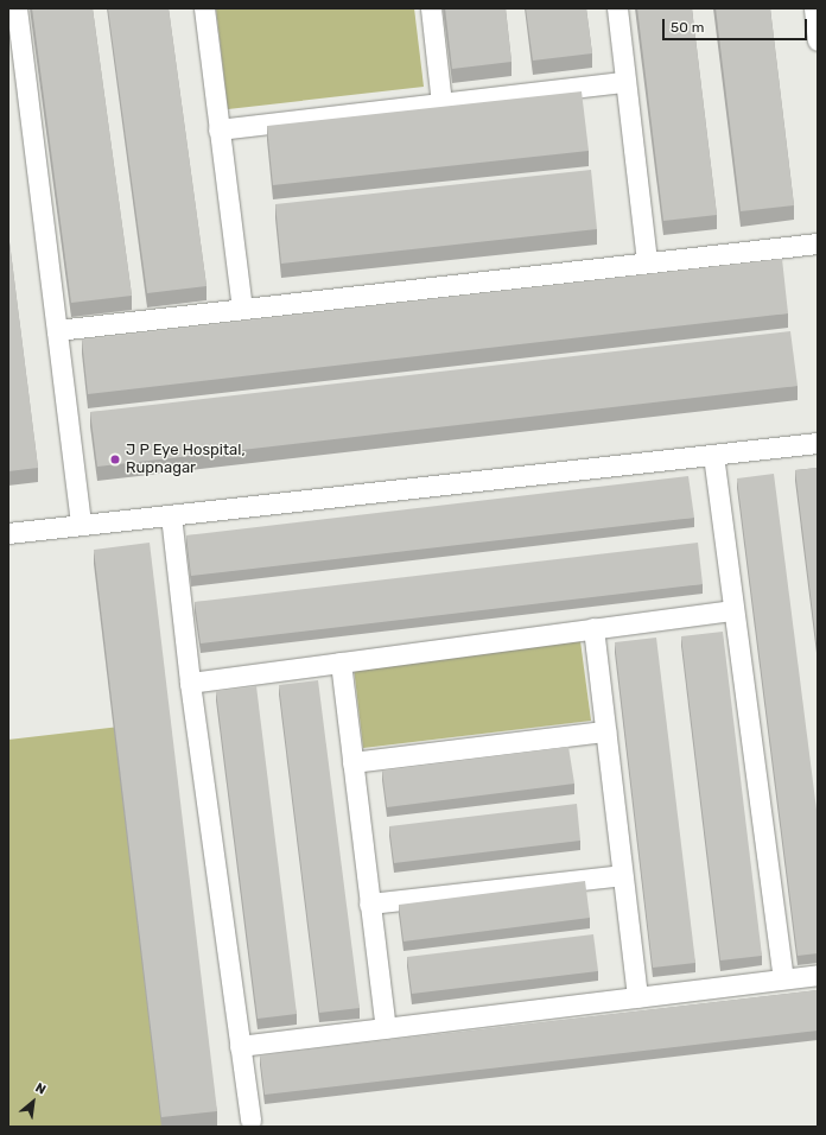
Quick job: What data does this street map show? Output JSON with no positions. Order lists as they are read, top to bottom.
{
  "places": ["J P Eye Hospital, Rupnagar"],
  "scale_bar": "50 m",
  "north": "top right"
}
